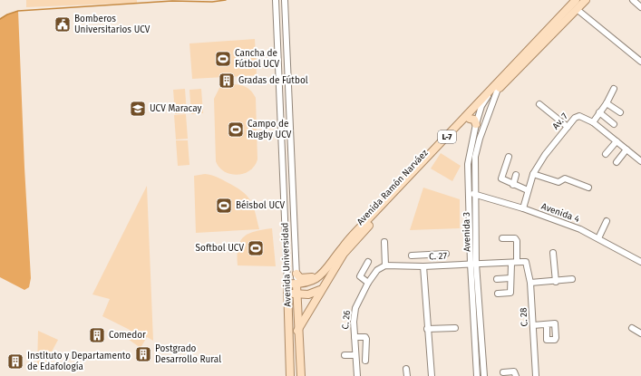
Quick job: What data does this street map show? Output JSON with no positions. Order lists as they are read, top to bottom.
{
  "streets": {
    "main road": ["L-7", "Avenida Ramón Narváez", "Avenida Universidad"],
    "street": [
      "Av. 7",
      "Avenida 4",
      "Avenida 3",
      "C. 27",
      "C. 28",
      "C. 26"
    ]
  },
  "crossings": [
    ["Av. 7", "Avenida 4"],
    ["Avenida Ramón Narváez", "Avenida 3"],
    ["Avenida Ramón Narváez", "Avenida Universidad"],
    ["Avenida 4", "Avenida 3"],
    ["Avenida 3", "C. 27"],
    ["C. 27", "C. 28"],
    ["C. 27", "C. 26"]
  ],
  "places": {
    "public building": ["Bomberos Universitarios UCV"],
    "sports": [
      "Cancha de Fútbol UCV",
      "Campo de Rugby UCV",
      "Béisbol UCV",
      "Softbol UCV"
    ],
    "building": [
      "Gradas de Fútbol",
      "Comedor",
      "Postgrado Desarrollo Rural",
      "Instituto y Departamento de Edafología"
    ],
    "school or university": ["UCV Maracay"]
  }
}
